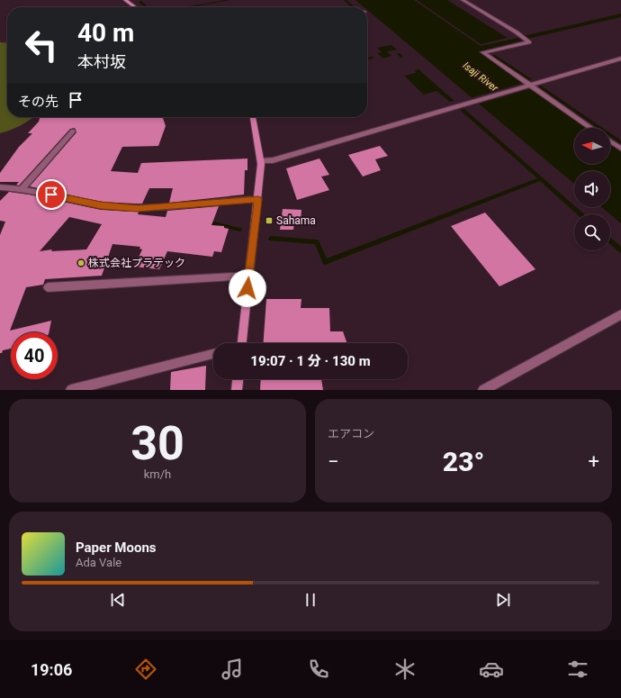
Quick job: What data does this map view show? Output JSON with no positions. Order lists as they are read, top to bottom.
{
  "water": ["Isaji River"],
  "places": {
    "transit": ["Sahama"],
    "other": ["株式会社プラテック"]
  },
  "north": "left",
  "page": {
    "turn": ["40 m", "本村坂"],
    "then": "その先",
    "limit": "40",
    "trip": "19:07 · 1 分 · 130 m",
    "tile": [
      ["30", "km/h"],
      "エアコン"
    ],
    "heat": ["−", "23°", "+"],
    "song": ["Paper Moons", "Ada Vale"],
    "tabs": "19:06"
  }
}
